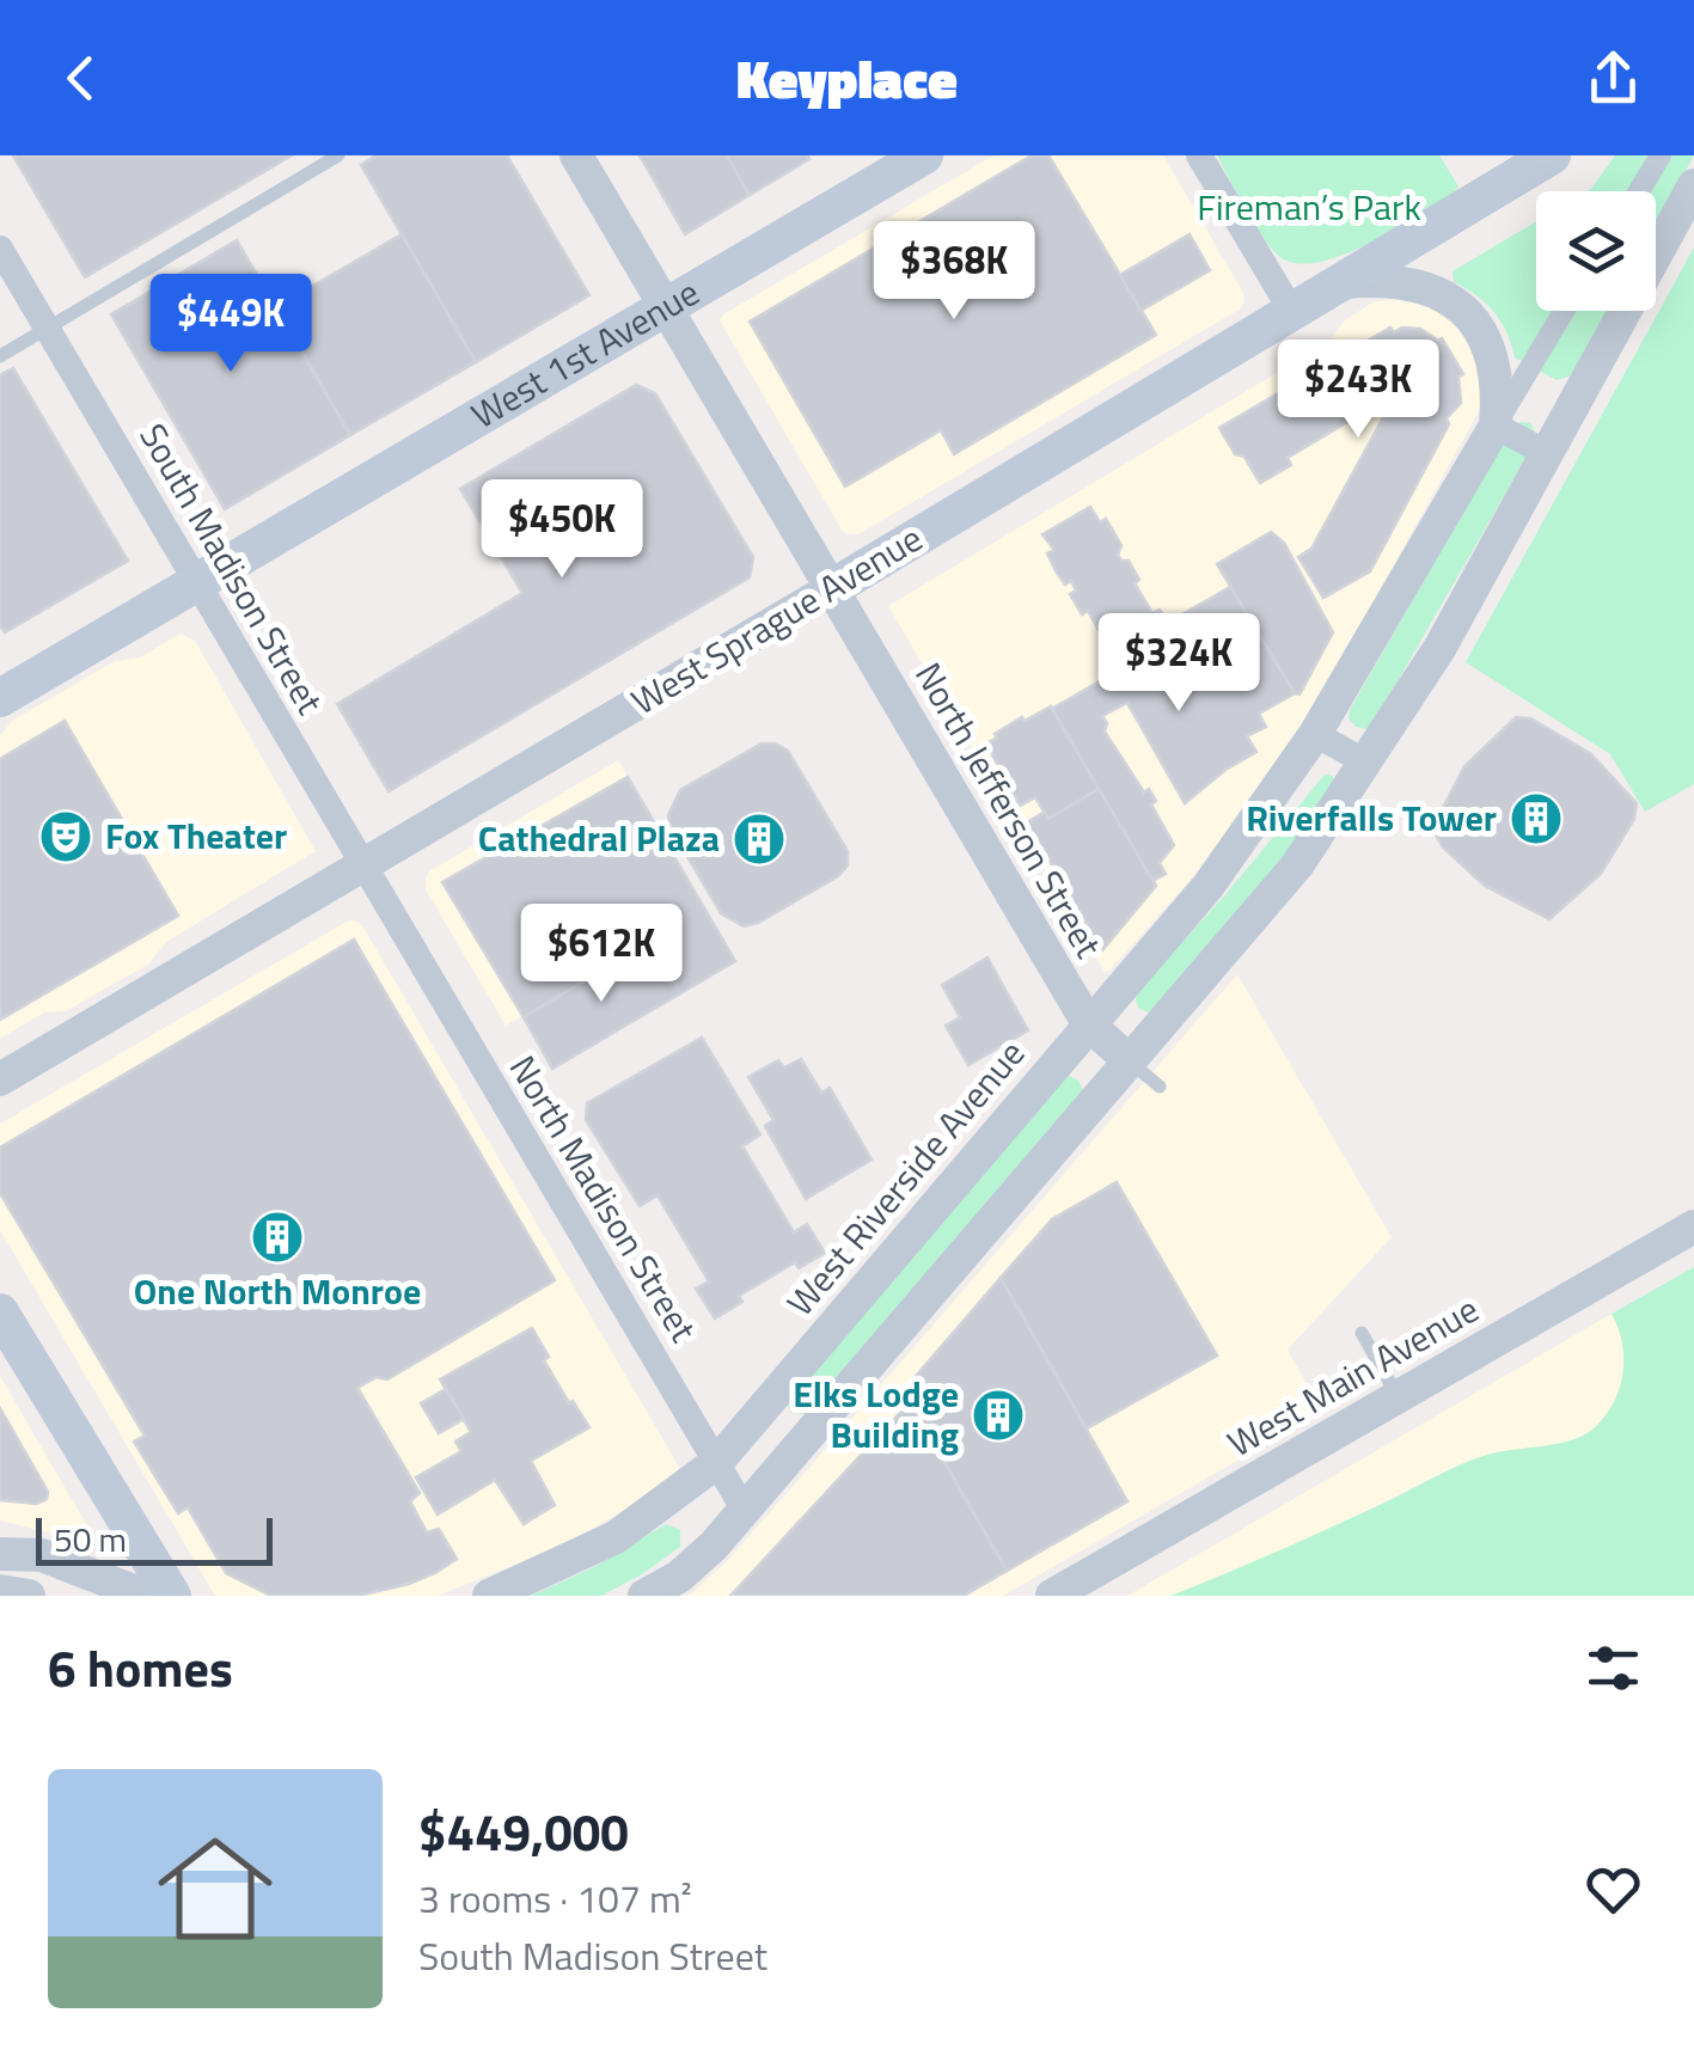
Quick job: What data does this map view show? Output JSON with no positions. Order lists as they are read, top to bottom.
{
  "streets": {
    "main road": ["West 1st Avenue", "West Sprague Avenue"],
    "street": [
      "South Madison Street",
      "North Jefferson Street",
      "West Riverside Avenue",
      "North Madison Street",
      "West Main Avenue"
    ]
  },
  "crossings": [
    ["West 1st Avenue", "South Madison Street"],
    ["West 1st Avenue", "North Jefferson Street"],
    ["South Madison Street", "West Sprague Avenue"],
    ["South Madison Street", "North Madison Street"],
    ["West Sprague Avenue", "North Jefferson Street"],
    ["West Sprague Avenue", "North Madison Street"],
    ["North Jefferson Street", "West Riverside Avenue"],
    ["West Riverside Avenue", "North Madison Street"]
  ],
  "parks": ["Fireman’s Park"],
  "places": {
    "building": [
      "Riverfalls Tower",
      "Cathedral Plaza",
      "One North Monroe",
      "Elks Lodge Building"
    ],
    "theatre": ["Fox Theater"]
  },
  "scale_bar": "50 m",
  "page": {
    "header": "Keyplace",
    "price": [
      "$368K",
      "$449K",
      "$243K",
      "$450K",
      "$324K",
      "$612K"
    ],
    "scale": "50 m",
    "heading": "6 homes",
    "list": [
      {
        "name": "$449,000",
        "note": "3 rooms · 107 m² · South Madison Street"
      }
    ]
  }
}
